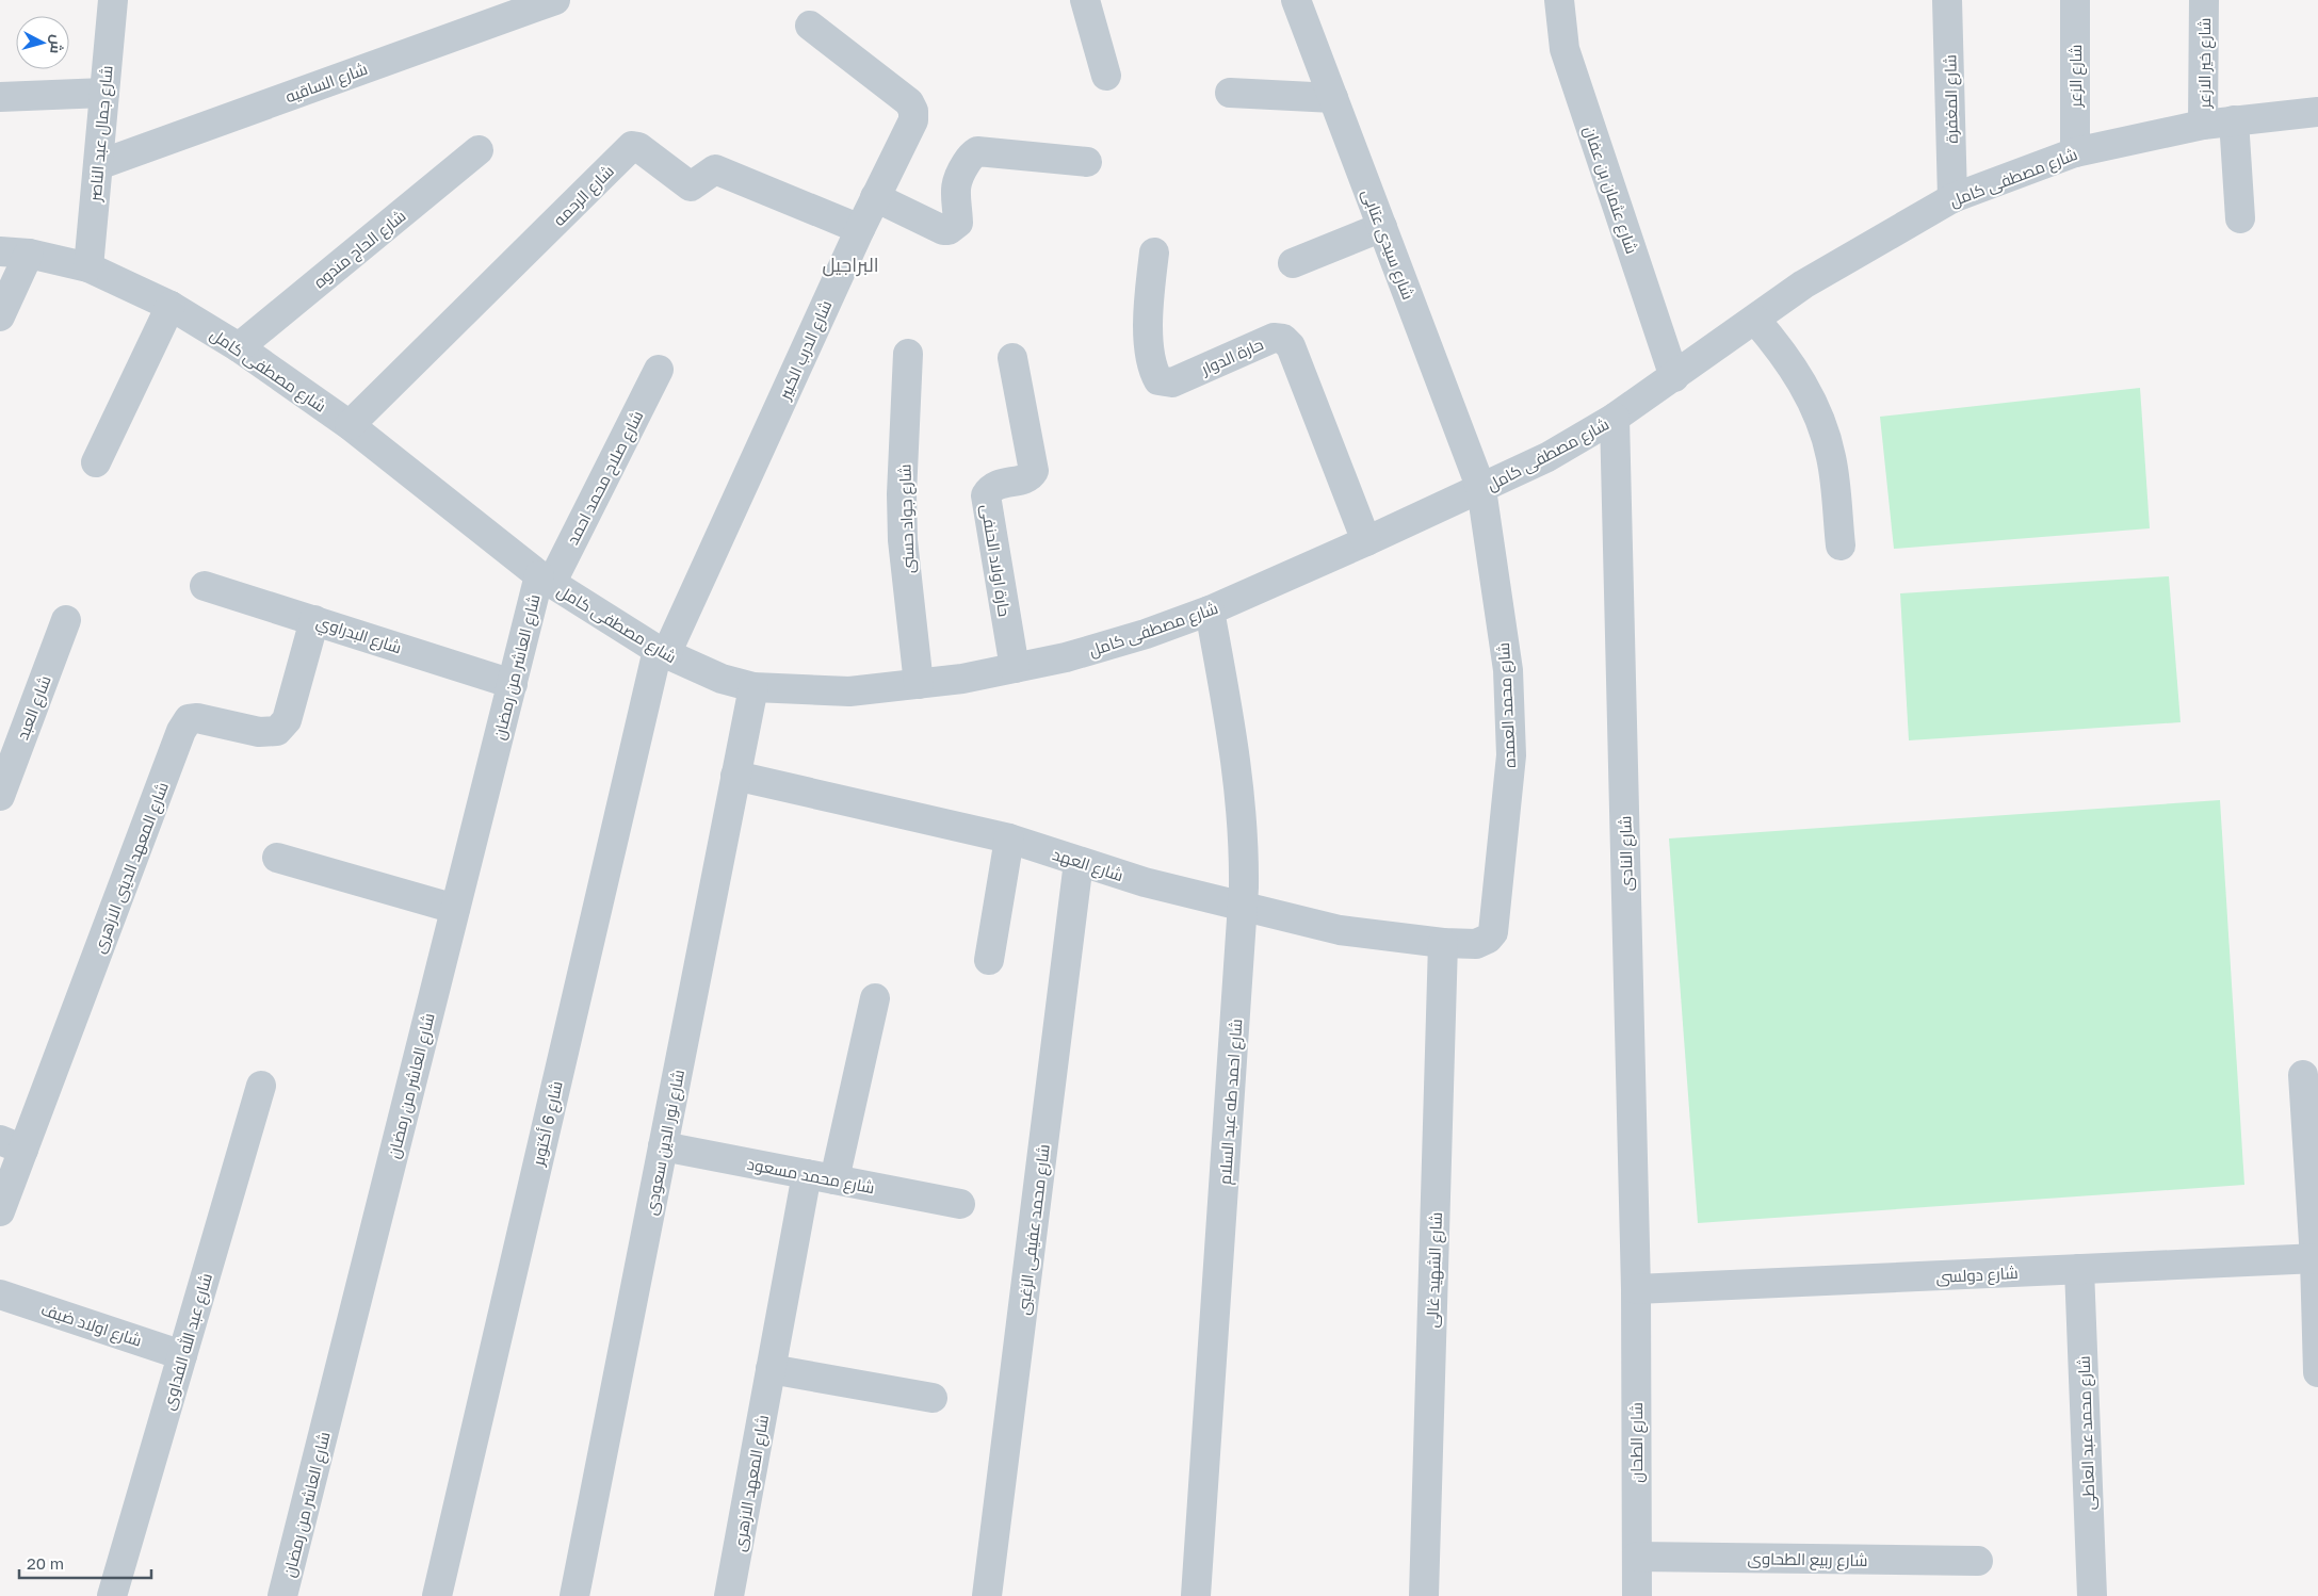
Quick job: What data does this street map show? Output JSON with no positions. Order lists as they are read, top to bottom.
{
  "streets": {
    "street": [
      "شارع خير الازعر",
      "شارع الزعر",
      "شارع الساقيه",
      "شارع المغفرة",
      "شارع جمال عبد الناصر",
      "شارع مصطفى كامل",
      "شارع عثمان بن عفان",
      "شارع الرحمه",
      "شارع سيدى عتابى",
      "شارع الحاج مندوه",
      "شارع الدرب الكبير",
      "حارة الدوار",
      "شارع صلاح محمد احمد",
      "شارع جواد حسنى",
      "حارة اولاد الحنفى",
      "شارع البدراوي",
      "شارع العاشر من رمضان",
      "شارع محمد العمده",
      "شارع العبد",
      "شارع النادى",
      "شارع العهد",
      "شارع المعهد الدينى الازهرى",
      "شارع احمد طه عبد السلام",
      "شارع 6 أكتوبر",
      "شارع نور الدين سعودى",
      "شارع محمد مسعود",
      "شارع محمد عفيفى الزغبى",
      "شارع الشهيد غالى",
      "شارع دولسى",
      "شارع اولاد ضيف",
      "شارع عبد الله الفداوى",
      "شارع محمد عبد العاطى",
      "شارع الطحان",
      "شارع المعهد الازهرى",
      "شارع ربيع الطحاوى"
    ]
  },
  "crossings": [
    ["شارع خير الازعر", "شارع مصطفى كامل"],
    ["شارع الزعر", "شارع مصطفى كامل"],
    ["شارع الساقيه", "شارع جمال عبد الناصر"],
    ["شارع المغفرة", "شارع مصطفى كامل"],
    ["شارع جمال عبد الناصر", "شارع مصطفى كامل"],
    ["شارع مصطفى كامل", "شارع عثمان بن عفان"],
    ["شارع مصطفى كامل", "شارع الرحمه"],
    ["شارع مصطفى كامل", "شارع سيدى عتابى"],
    ["شارع مصطفى كامل", "شارع الحاج مندوه"],
    ["شارع مصطفى كامل", "شارع الدرب الكبير"],
    ["شارع مصطفى كامل", "حارة الدوار"],
    ["شارع مصطفى كامل", "شارع صلاح محمد احمد"],
    ["شارع مصطفى كامل", "شارع جواد حسنى"],
    ["شارع مصطفى كامل", "حارة اولاد الحنفى"],
    ["شارع مصطفى كامل", "شارع العاشر من رمضان"],
    ["شارع مصطفى كامل", "شارع محمد العمده"],
    ["شارع مصطفى كامل", "شارع النادى"],
    ["شارع مصطفى كامل", "شارع احمد طه عبد السلام"],
    ["شارع مصطفى كامل", "شارع 6 أكتوبر"],
    ["شارع مصطفى كامل", "شارع نور الدين سعودى"],
    ["شارع الرحمه", "شارع الدرب الكبير"],
    ["شارع سيدى عتابى", "شارع محمد العمده"],
    ["شارع الدرب الكبير", "شارع 6 أكتوبر"],
    ["شارع صلاح محمد احمد", "شارع العاشر من رمضان"],
    ["شارع البدراوي", "شارع العاشر من رمضان"],
    ["شارع البدراوي", "شارع المعهد الدينى الازهرى"],
    ["شارع محمد العمده", "شارع العهد"],
    ["شارع محمد العمده", "شارع الشهيد غالى"],
    ["شارع النادى", "شارع دولسى"],
    ["شارع النادى", "شارع الطحان"],
    ["شارع العهد", "شارع احمد طه عبد السلام"],
    ["شارع العهد", "شارع نور الدين سعودى"],
    ["شارع العهد", "شارع محمد عفيفى الزغبى"],
    ["شارع العهد", "شارع الشهيد غالى"],
    ["شارع نور الدين سعودى", "شارع محمد مسعود"],
    ["شارع محمد مسعود", "شارع المعهد الازهرى"],
    ["شارع دولسى", "شارع محمد عبد العاطى"],
    ["شارع دولسى", "شارع الطحان"],
    ["شارع اولاد ضيف", "شارع عبد الله الفداوى"],
    ["شارع الطحان", "شارع ربيع الطحاوى"]
  ],
  "districts": ["البراجيل"],
  "scale_bar": "20 m",
  "north": "right"
}
